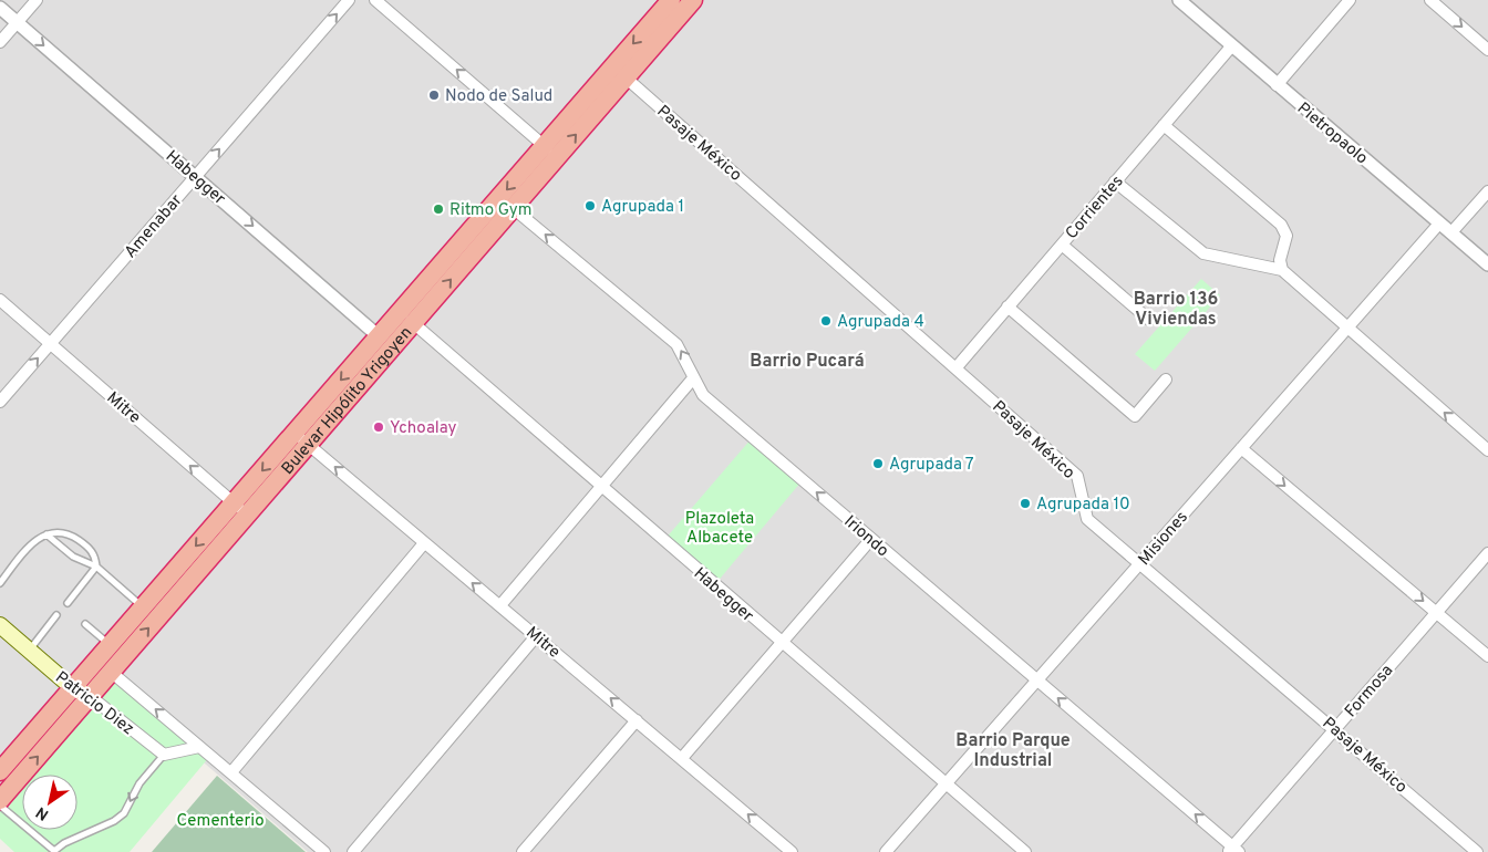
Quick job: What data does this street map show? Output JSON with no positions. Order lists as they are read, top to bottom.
{
  "streets": {
    "highway": ["Bulevar Hipólito Yrigoyen"],
    "main road": ["Patricio Diez"],
    "street": [
      "Pietropaolo",
      "Pasaje México",
      "Habegger",
      "Corrientes",
      "Amenabar",
      "Mitre",
      "Iriondo",
      "Misiones",
      "Formosa"
    ]
  },
  "crossings": [
    ["Pietropaolo", "Corrientes"],
    ["Pietropaolo", "Misiones"],
    ["Pasaje México", "Corrientes"],
    ["Pasaje México", "Bulevar Hipólito Yrigoyen"],
    ["Pasaje México", "Misiones"],
    ["Pasaje México", "Formosa"],
    ["Habegger", "Amenabar"],
    ["Habegger", "Bulevar Hipólito Yrigoyen"],
    ["Habegger", "Misiones"],
    ["Amenabar", "Mitre"],
    ["Bulevar Hipólito Yrigoyen", "Mitre"],
    ["Bulevar Hipólito Yrigoyen", "Iriondo"],
    ["Bulevar Hipólito Yrigoyen", "Patricio Diez"],
    ["Iriondo", "Misiones"],
    ["Iriondo", "Formosa"]
  ],
  "one_way": [
    "Habegger",
    "Amenabar",
    "Mitre",
    "Iriondo"
  ],
  "districts": ["Barrio 136 Viviendas", "Barrio Pucará", "Barrio Parque Industrial"],
  "parks": ["Plazoleta Albacete", "Cementerio"],
  "places": [
    "Nodo de Salud",
    "Agrupada 1",
    "Ritmo Gym",
    "Agrupada 4",
    "Ychoalay",
    "Agrupada 7",
    "Agrupada 10"
  ],
  "north": "bottom left"
}
